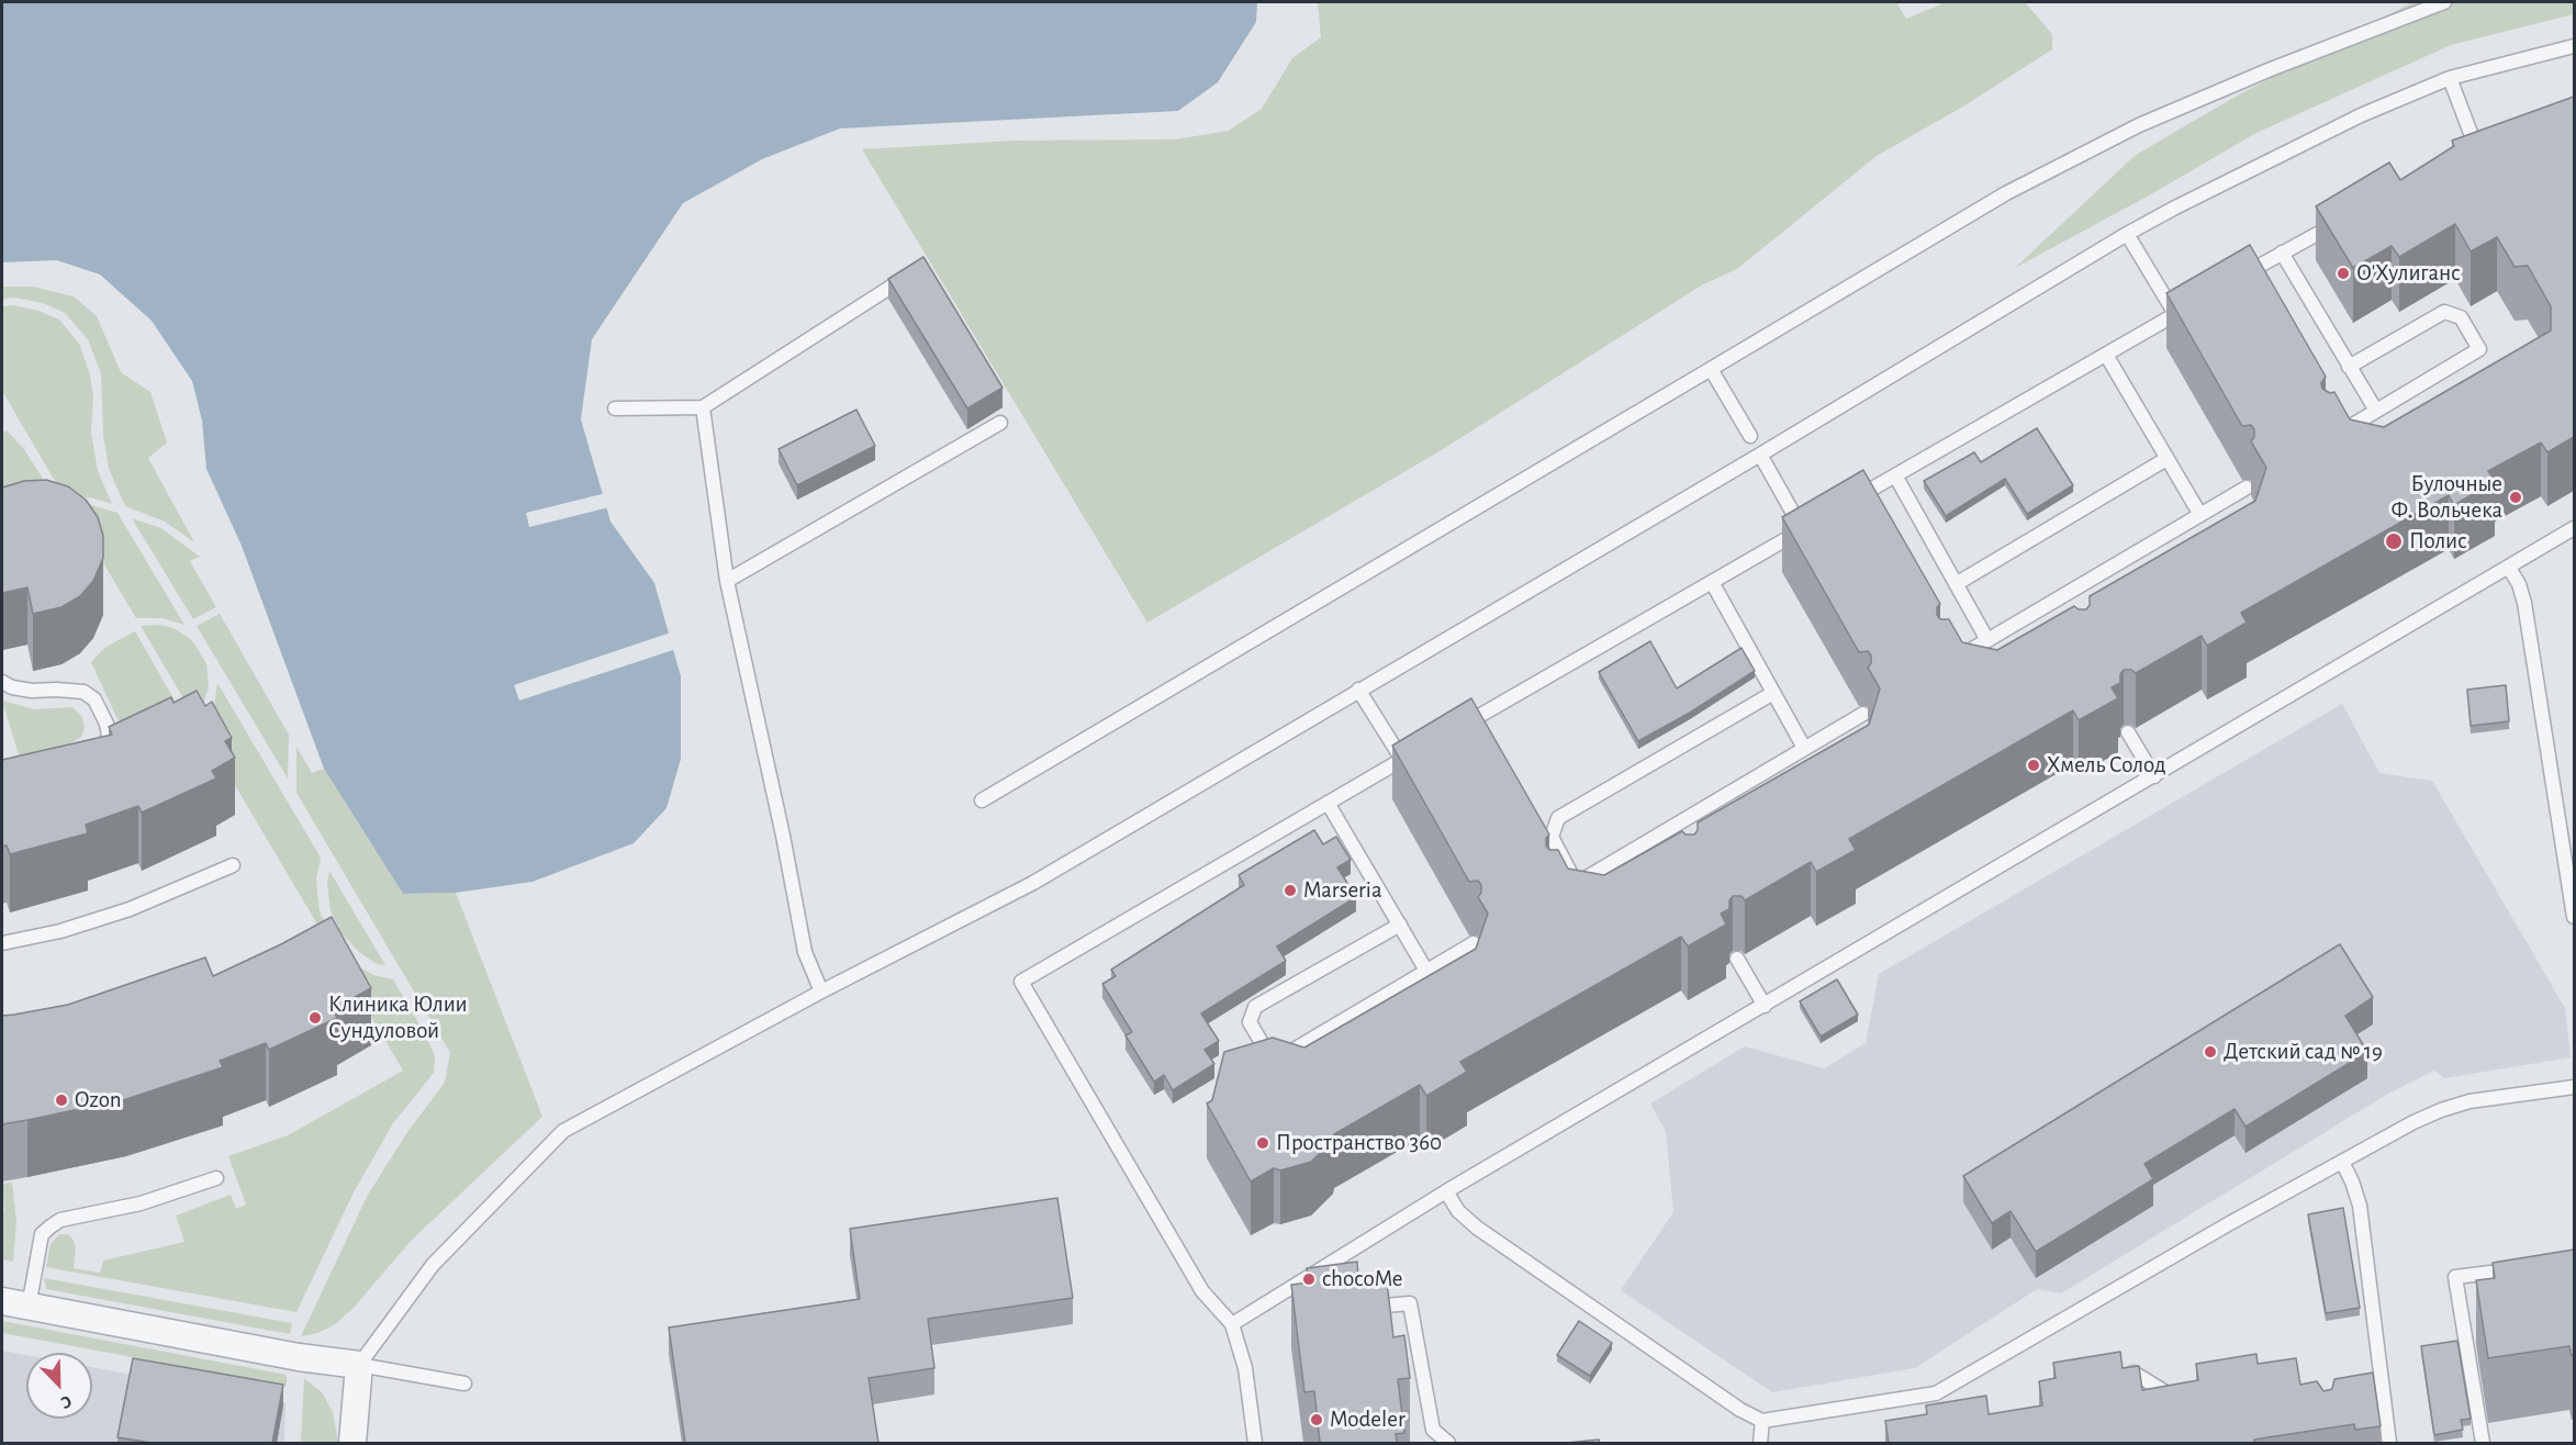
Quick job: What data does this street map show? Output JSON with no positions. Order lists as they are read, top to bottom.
{
  "places": [
    "О'Хулиганс",
    "Булочные Ф. Вольчека",
    "Полис",
    "Хмель Солод",
    "Marseria",
    "Клиника Юлии Сундуловой",
    "Детский сад № 19",
    "Ozon",
    "Пространство 360",
    "chocoMe",
    "Modeler"
  ],
  "north": "bottom right"
}
